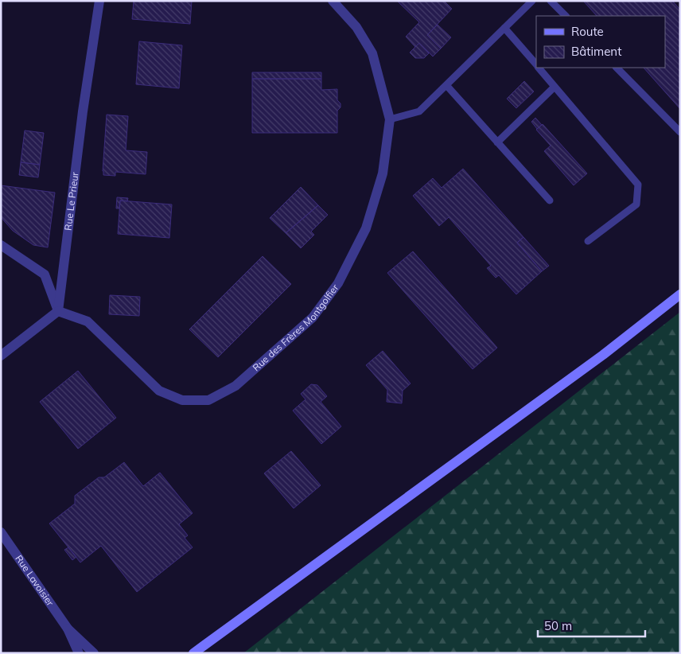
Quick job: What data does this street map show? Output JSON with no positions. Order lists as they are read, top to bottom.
{
  "streets": {
    "street": ["Rue Le Prieur", "Rue des Frères Montgolfier", "Rue Lavoisier"]
  },
  "crossings": [
    ["Rue Le Prieur", "Rue des Frères Montgolfier"]
  ],
  "legend": ["Route", "Bâtiment"],
  "scale_bar": "50 m"
}
